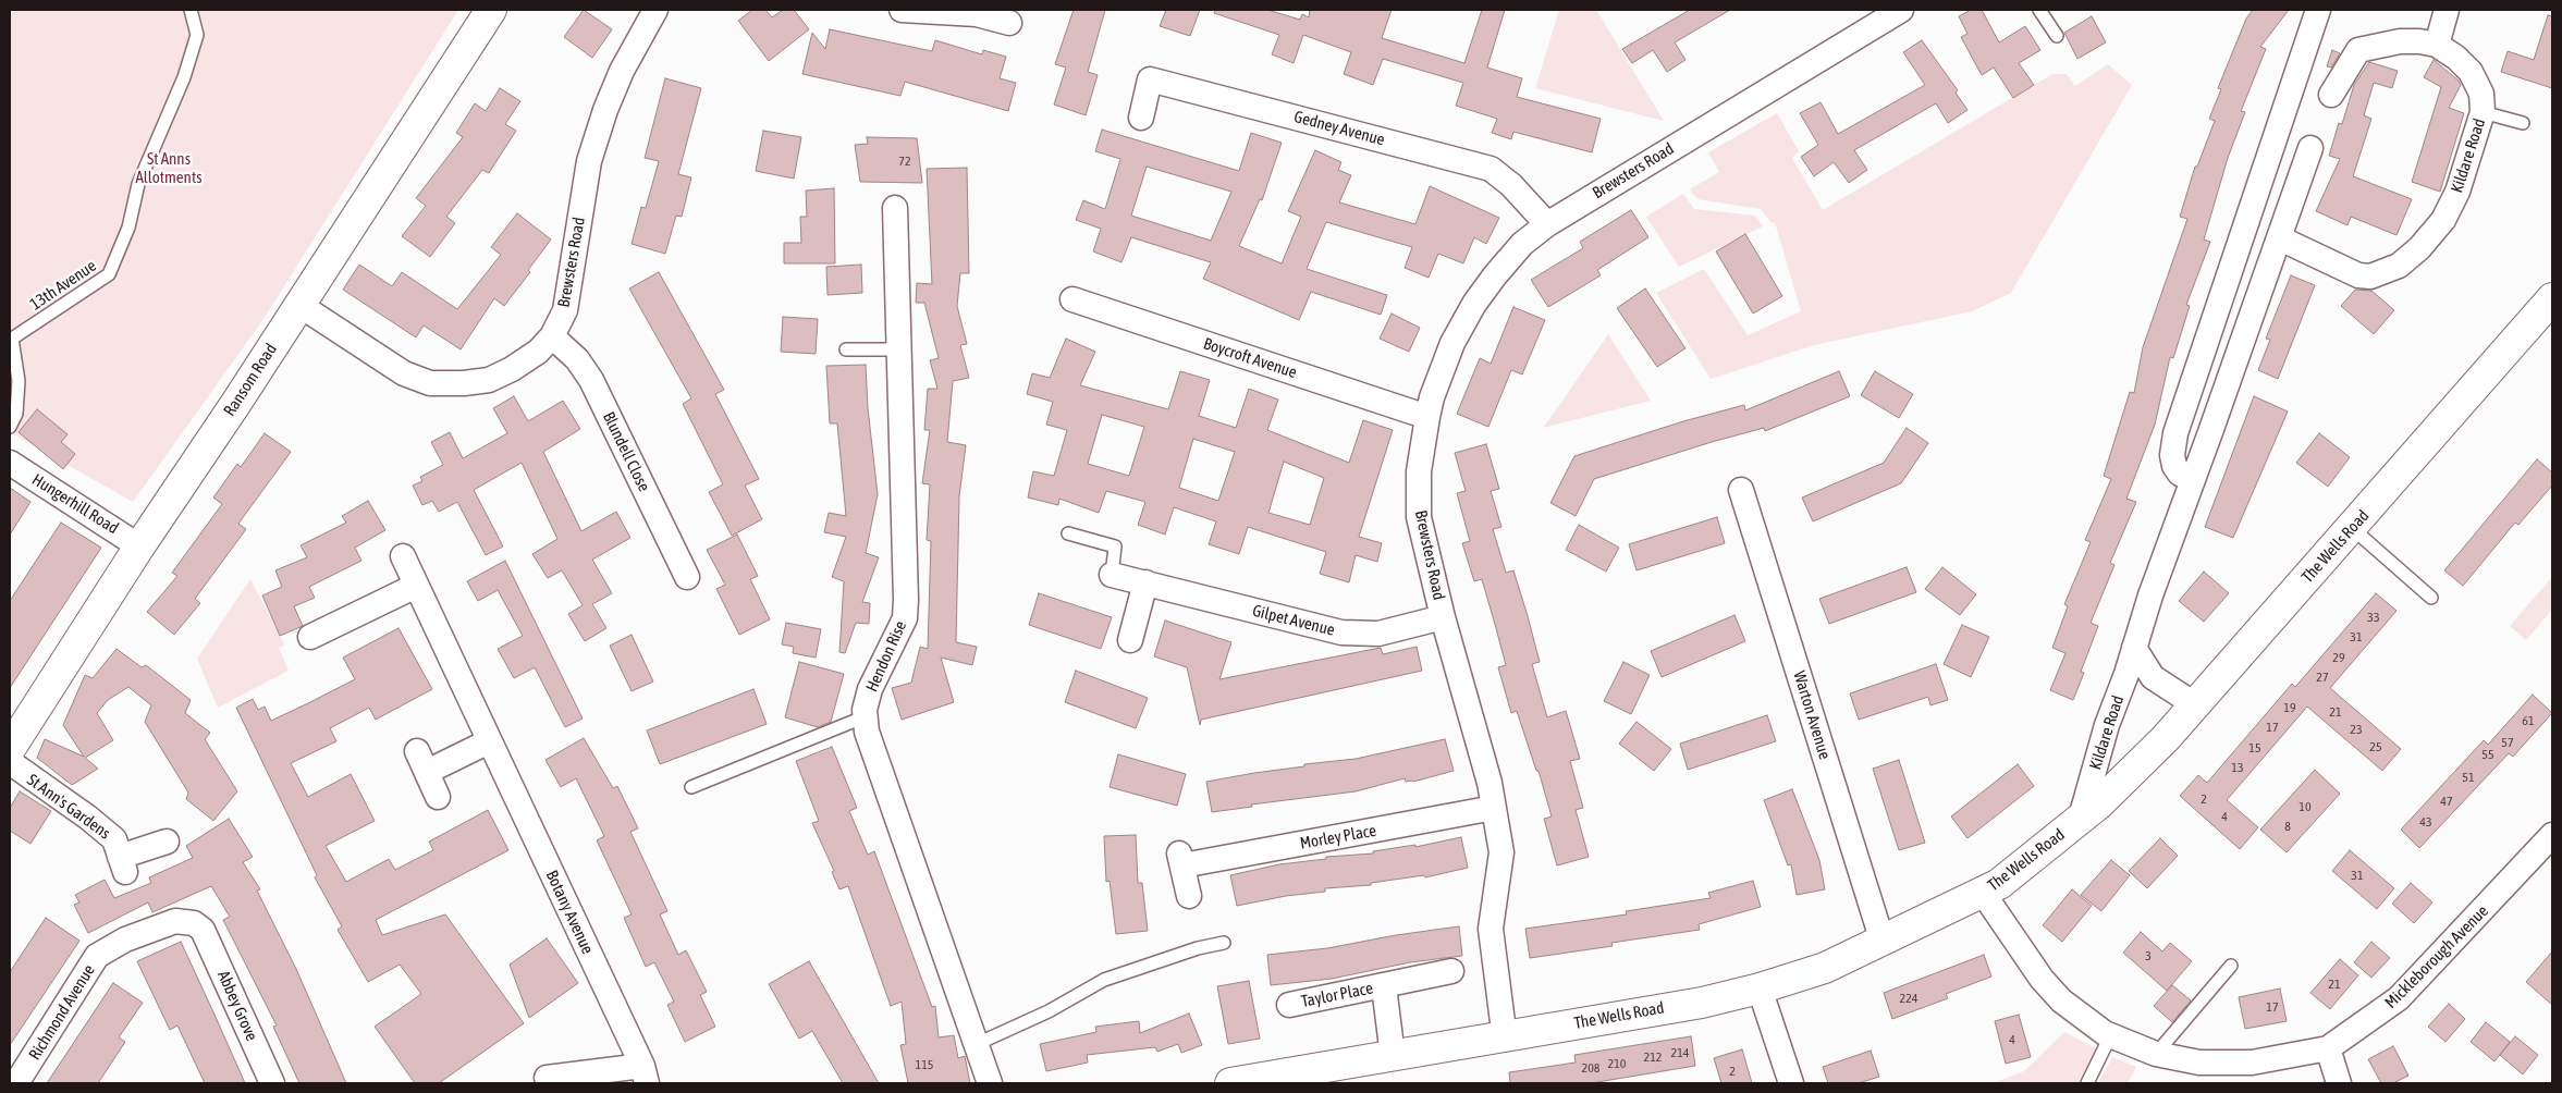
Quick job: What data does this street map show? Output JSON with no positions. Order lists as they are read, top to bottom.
{
  "streets": {
    "street": [
      "Gedney Avenue",
      "Kildare Road",
      "Brewsters Road",
      "Boycroft Avenue",
      "Ransom Road",
      "Blundell Close",
      "Hungerhill Road",
      "The Wells Road",
      "Gilpet Avenue",
      "Hendon Rise",
      "Warton Avenue",
      "St Ann's Gardens",
      "Morley Place",
      "Botany Avenue",
      "Mickleborough Avenue",
      "Taylor Place",
      "Abbey Grove",
      "Richmond Avenue"
    ],
    "lane": ["13th Avenue"]
  },
  "crossings": [
    ["Gedney Avenue", "Brewsters Road"],
    ["Kildare Road", "The Wells Road"],
    ["Brewsters Road", "Boycroft Avenue"],
    ["Brewsters Road", "Ransom Road"],
    ["Brewsters Road", "Blundell Close"],
    ["Brewsters Road", "The Wells Road"],
    ["Brewsters Road", "Gilpet Avenue"],
    ["Brewsters Road", "Morley Place"],
    ["Ransom Road", "Hungerhill Road"],
    ["The Wells Road", "Warton Avenue"],
    ["The Wells Road", "Mickleborough Avenue"],
    ["The Wells Road", "Taylor Place"],
    ["Abbey Grove", "Richmond Avenue"]
  ],
  "parks": ["St Anns Allotments"],
  "house_numbers": [
    "72",
    "33",
    "31",
    "29",
    "27",
    "19",
    "21",
    "61",
    "17",
    "23",
    "57",
    "25",
    "15",
    "55",
    "13",
    "51",
    "2",
    "47",
    "10",
    "4",
    "43",
    "8",
    "31",
    "3",
    "21",
    "224",
    "17",
    "4",
    "214",
    "212",
    "210",
    "115",
    "208",
    "2"
  ]
}
